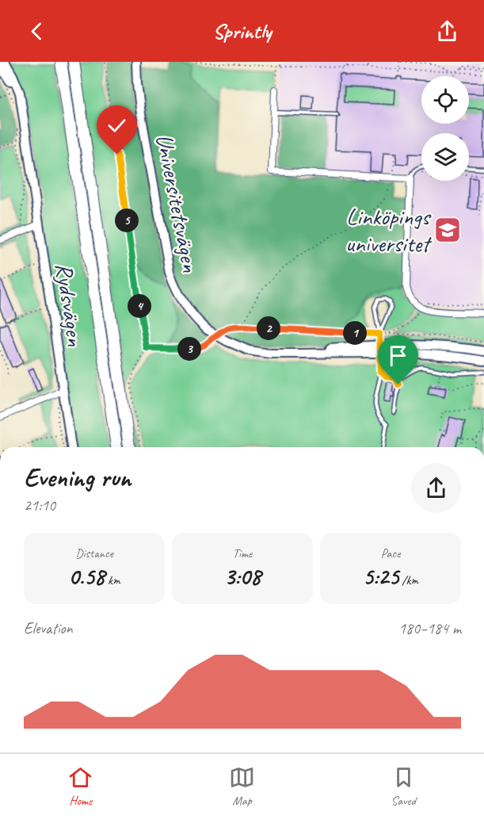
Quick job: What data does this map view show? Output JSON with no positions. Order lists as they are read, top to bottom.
{
  "streets": {
    "main road": ["Universitetsvägen", "Rydsvägen"]
  },
  "places": {
    "school or university": ["Linköpings universitet"]
  },
  "page": {
    "header": "Sprintly",
    "pins": [
      "5",
      "4",
      "2",
      "1",
      "3"
    ],
    "heading": ["Evening run", "21:10"],
    "stats": [
      ["Distance", "0.58 km"],
      ["Time", "3:08"],
      ["Pace", "5:25 /km"]
    ],
    "chart": ["Elevation", "180–184 m"],
    "tabs": ["Home", "Map", "Saved"]
  }
}
